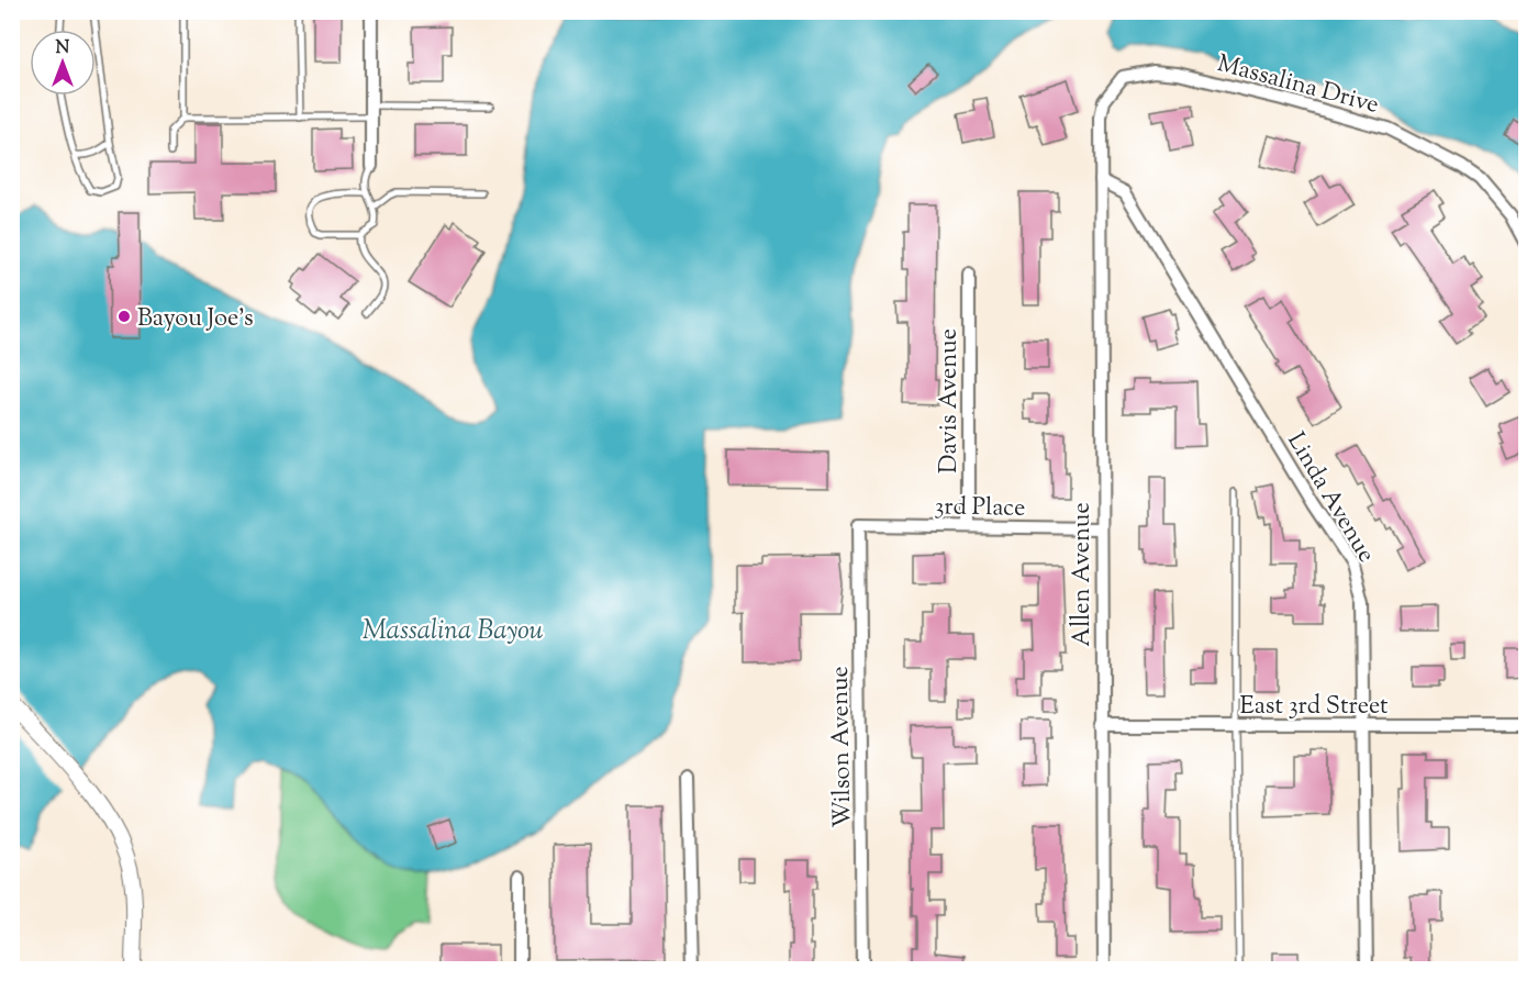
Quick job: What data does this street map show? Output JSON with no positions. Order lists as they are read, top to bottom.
{
  "streets": {
    "street": [
      "Massalina Drive",
      "Davis Avenue",
      "Linda Avenue",
      "3rd Place",
      "Allen Avenue",
      "East 3rd Street",
      "Wilson Avenue"
    ]
  },
  "crossings": [
    ["Massalina Drive", "Linda Avenue"],
    ["Massalina Drive", "Allen Avenue"],
    ["Davis Avenue", "3rd Place"],
    ["Linda Avenue", "Allen Avenue"],
    ["Linda Avenue", "East 3rd Street"],
    ["3rd Place", "Allen Avenue"],
    ["3rd Place", "Wilson Avenue"],
    ["Allen Avenue", "East 3rd Street"]
  ],
  "water": ["Massalina Bayou"],
  "places": ["Bayou Joe's"],
  "north": "top"
}
